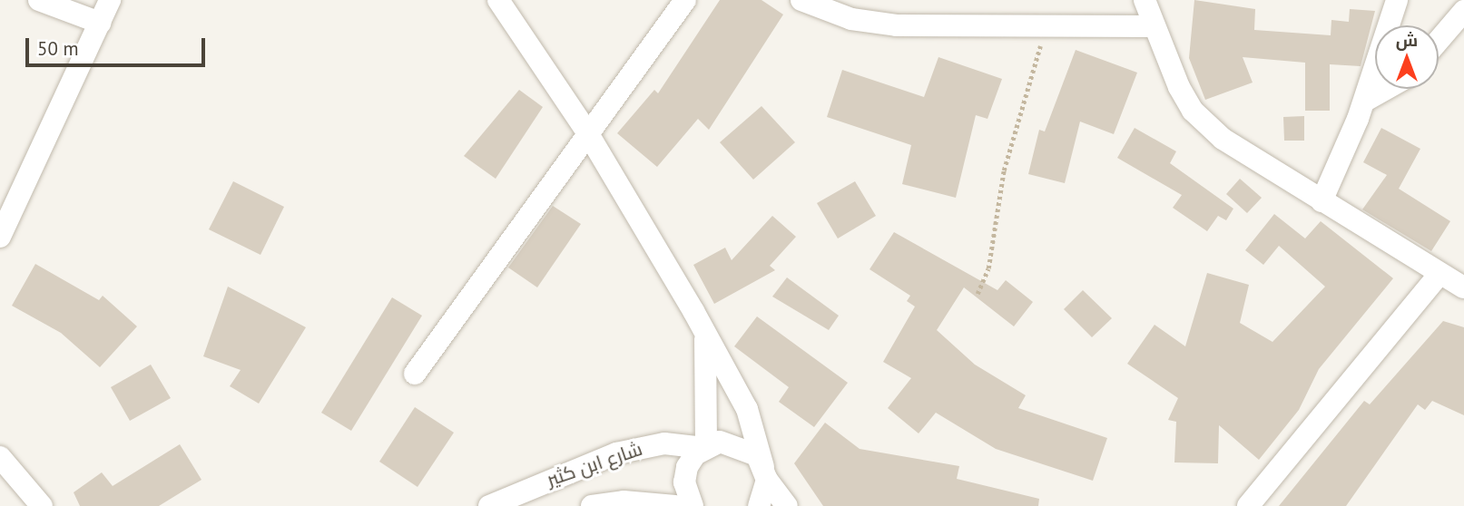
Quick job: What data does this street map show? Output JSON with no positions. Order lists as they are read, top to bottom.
{
  "streets": {
    "street": ["شارع ابن كثير"]
  },
  "scale_bar": "50 m",
  "north": "top"
}
